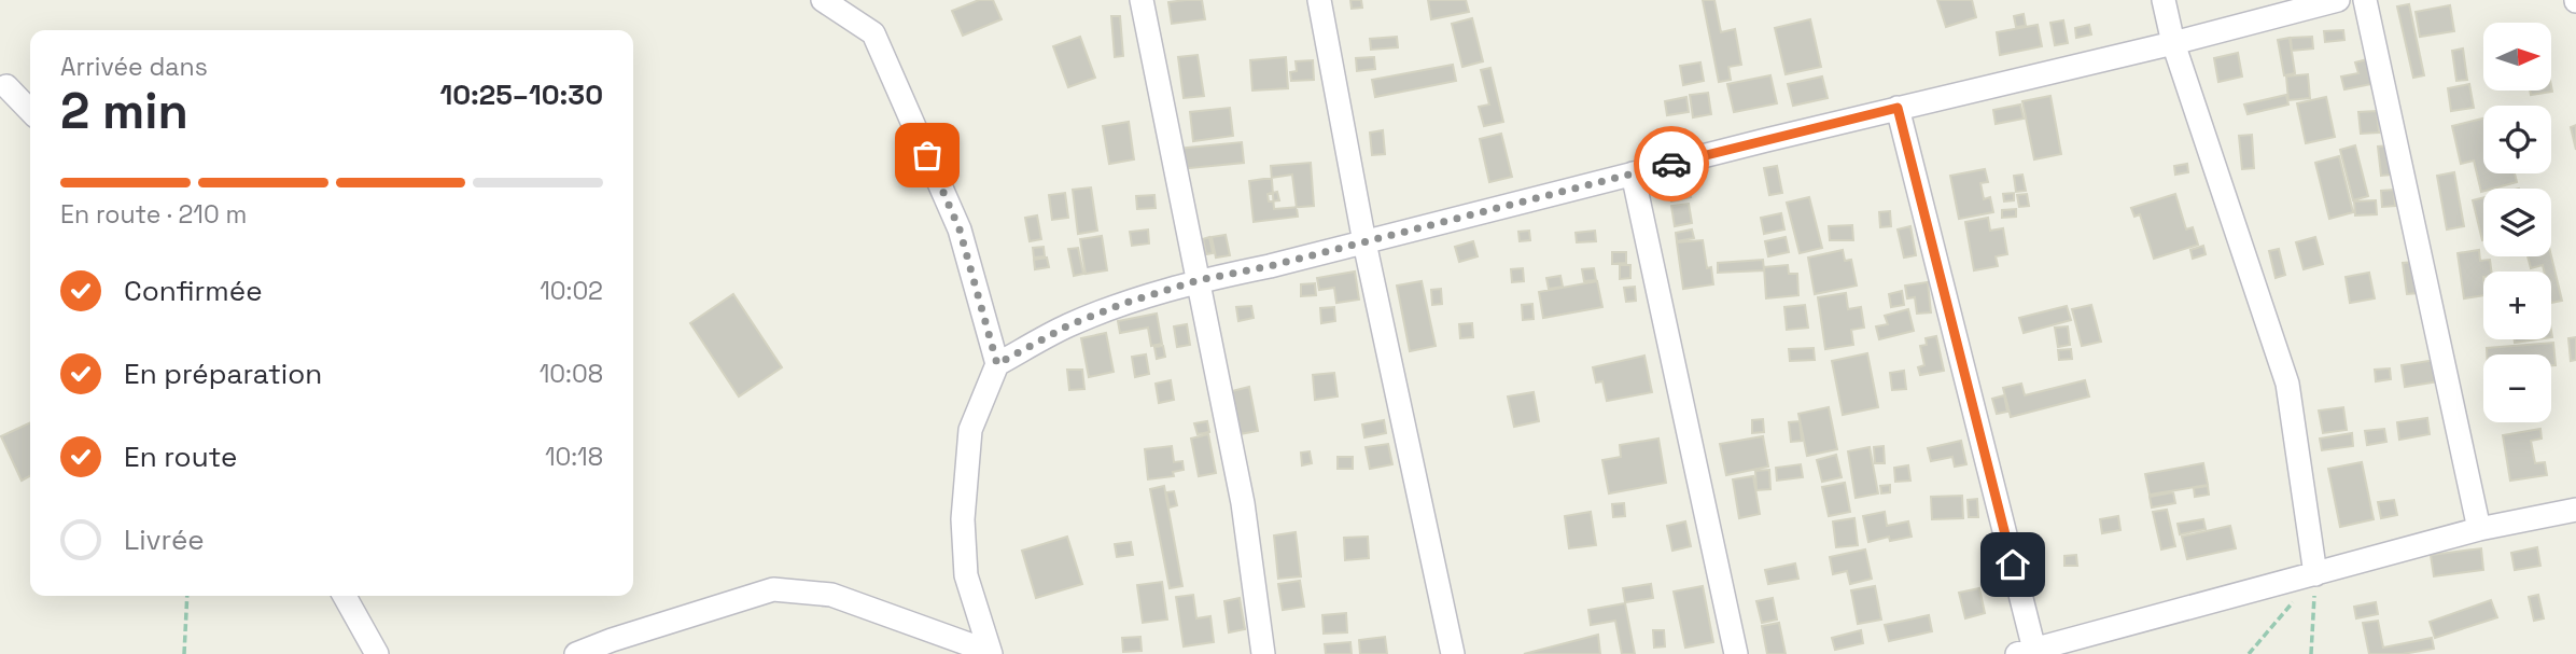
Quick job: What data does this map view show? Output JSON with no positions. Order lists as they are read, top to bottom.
{
  "north": "right",
  "page": {
    "map_buttons": ["+", "−"],
    "heading": ["2 min", "Arrivée dans", "10:25–10:30"],
    "bar": "En route · 210 m",
    "list": [
      ["Confirmée", "10:02"],
      ["En préparation", "10:08"],
      ["En route", "10:18"],
      "Livrée"
    ]
  }
}
